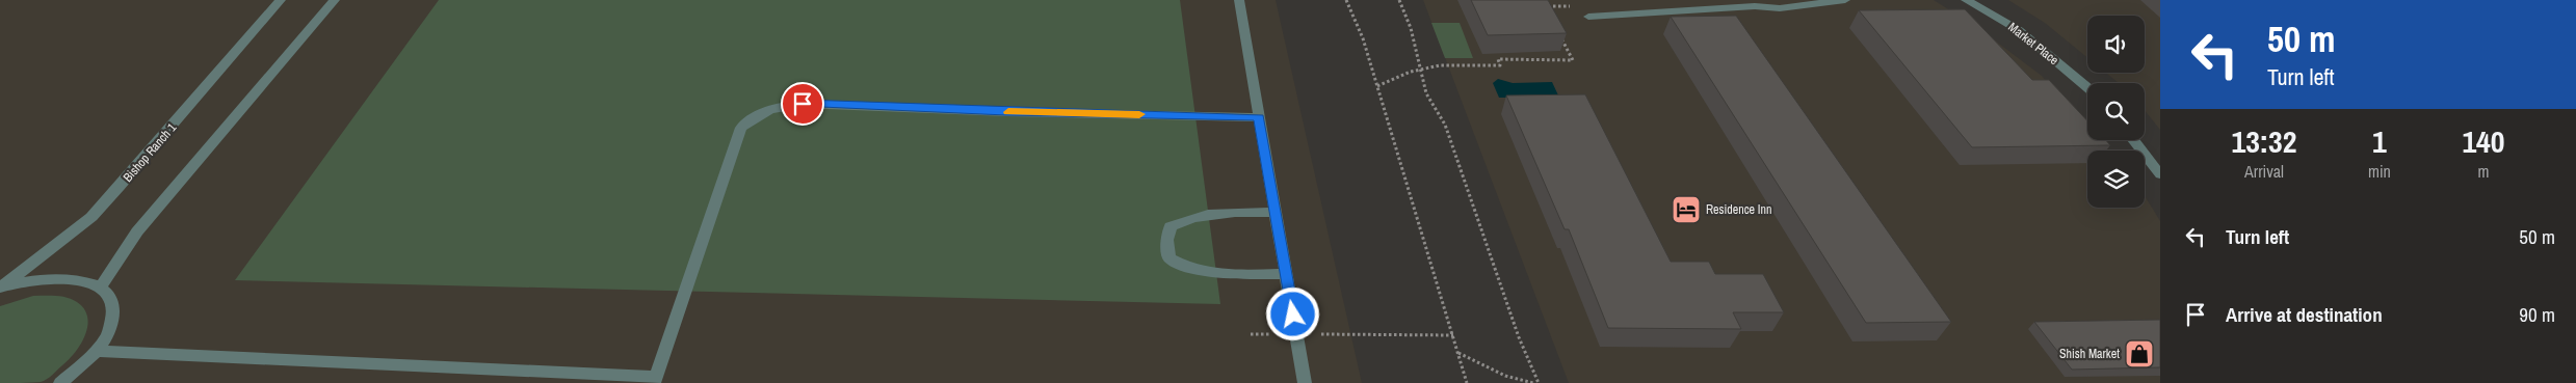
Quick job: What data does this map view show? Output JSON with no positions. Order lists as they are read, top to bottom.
{
  "streets": {
    "street": ["Market Place", "Bishop Ranch 1"]
  },
  "places": {
    "hotel": ["Residence Inn"],
    "shop": ["Shish Market"]
  },
  "page": {
    "turn": ["50 m", "Turn left"],
    "eta": [
      "13:32",
      "Arrival",
      "1",
      "min",
      "140",
      "m"
    ],
    "list": [
      {
        "name": "Turn left",
        "value": "50 m"
      },
      {
        "name": "Arrive at destination",
        "value": "90 m"
      }
    ]
  }
}
